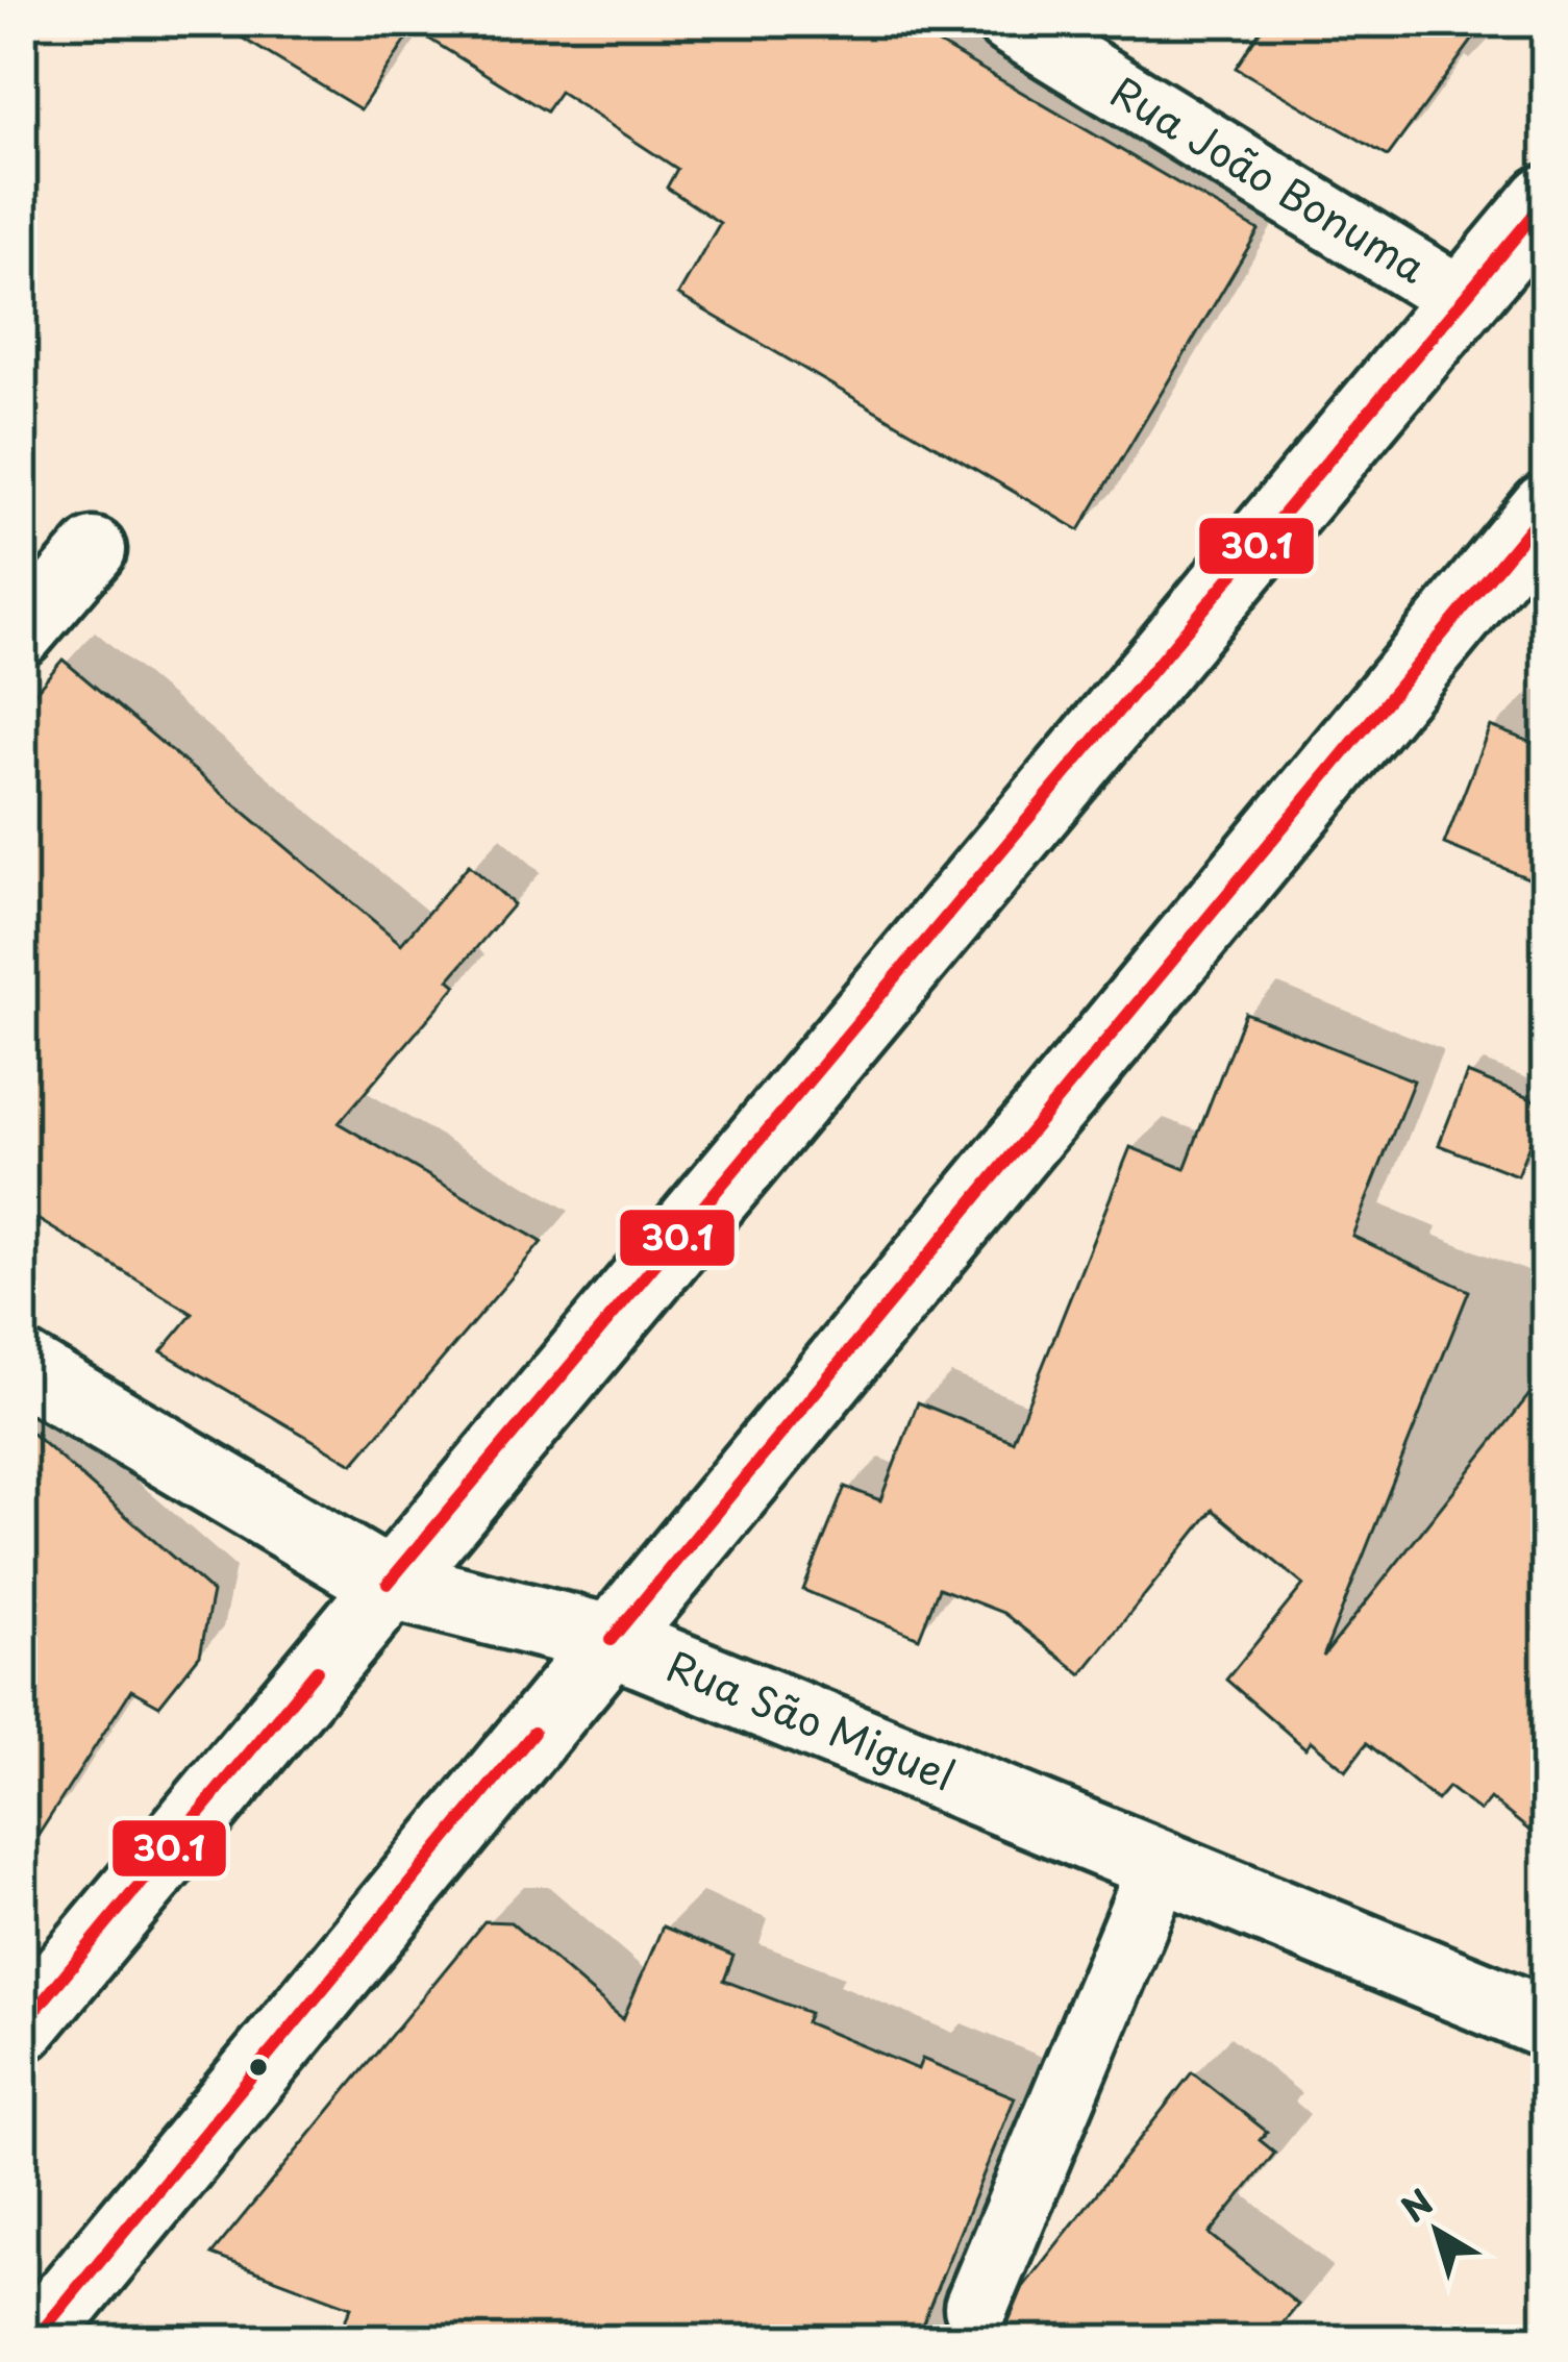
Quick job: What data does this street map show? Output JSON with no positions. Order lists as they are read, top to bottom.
{
  "streets": {
    "main road": ["Rua São Miguel"],
    "street": ["Rua João Bonuma"]
  },
  "lines": ["transit line 30.1"],
  "north": "top left"
}
